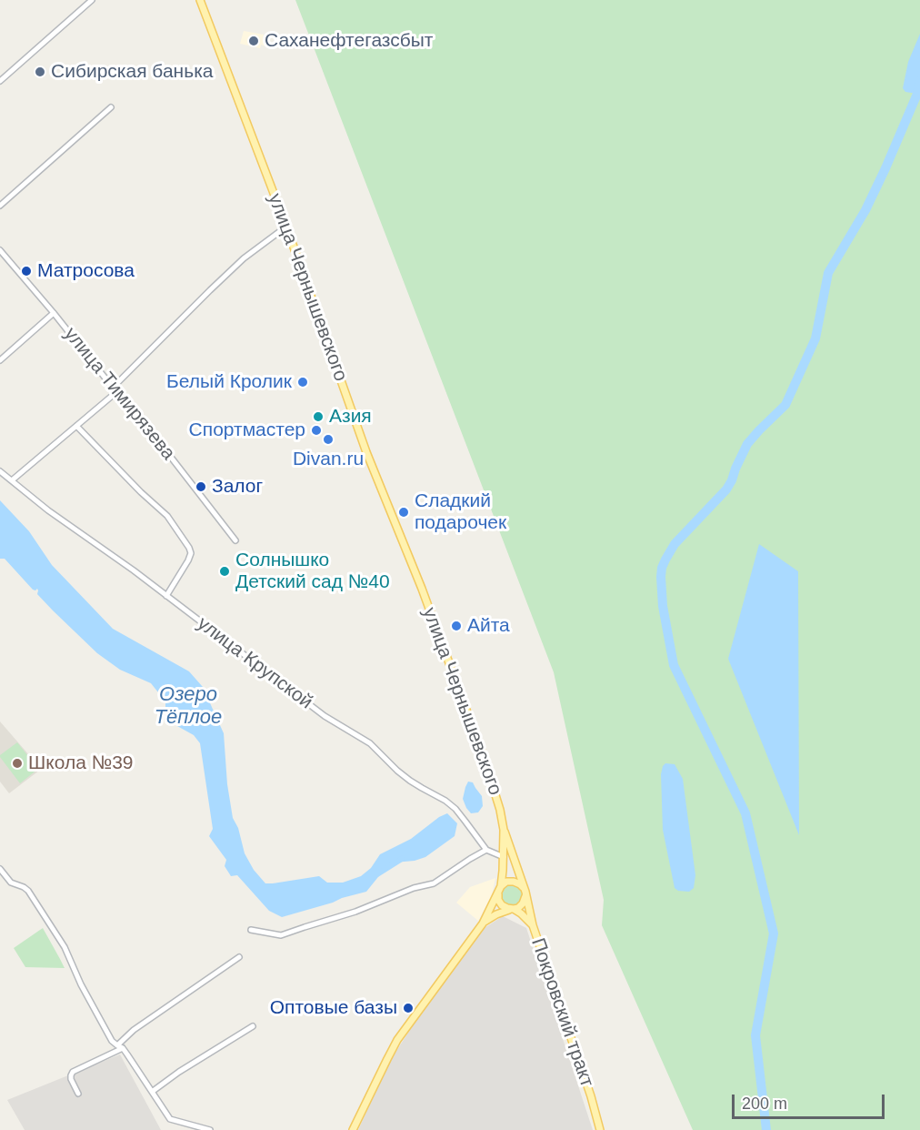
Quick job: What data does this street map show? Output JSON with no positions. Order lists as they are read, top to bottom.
{
  "streets": {
    "main road": ["улица Чернышевского", "Покровский тракт"],
    "street": ["улица Тимирязева", "улица Крупской"]
  },
  "crossings": [
    ["улица Чернышевского", "Покровский тракт"]
  ],
  "water": ["Озеро Тёплое"],
  "places": [
    "Саханефтегазсбыт",
    "Сибирская банька",
    "Матросова",
    "Белый Кролик",
    "Азия",
    "Спортмастер",
    "Divan.ru",
    "Залог",
    "Сладкий подарочек",
    "Солнышко Детский сад №40",
    "Айта",
    "Школа №39",
    "Оптовые базы"
  ],
  "scale_bar": "200 m"
}
